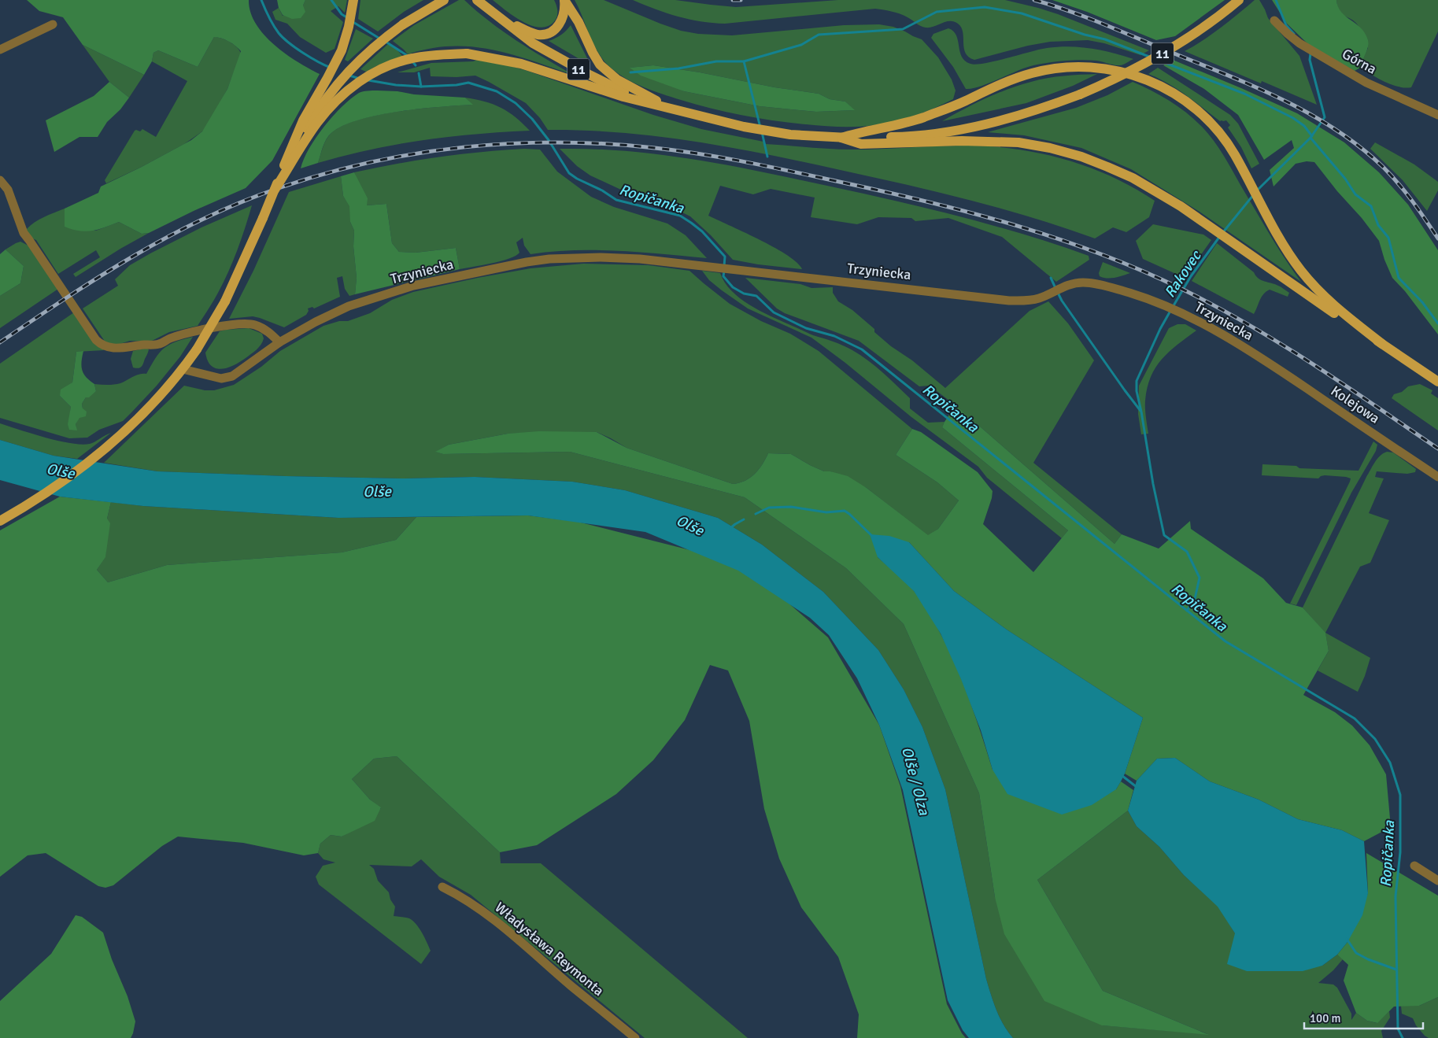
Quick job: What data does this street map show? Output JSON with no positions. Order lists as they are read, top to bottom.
{
  "streets": {
    "main road": ["11"],
    "street": [
      "Górna",
      "Trzyniecka",
      "Kolejowa",
      "Władysława Reymonta"
    ]
  },
  "crossings": [
    ["Trzyniecka", "Kolejowa"]
  ],
  "water": [
    "Ropičanka",
    "Rakovec",
    "Olše",
    "Olše / Olza"
  ],
  "scale_bar": "100 m"
}
